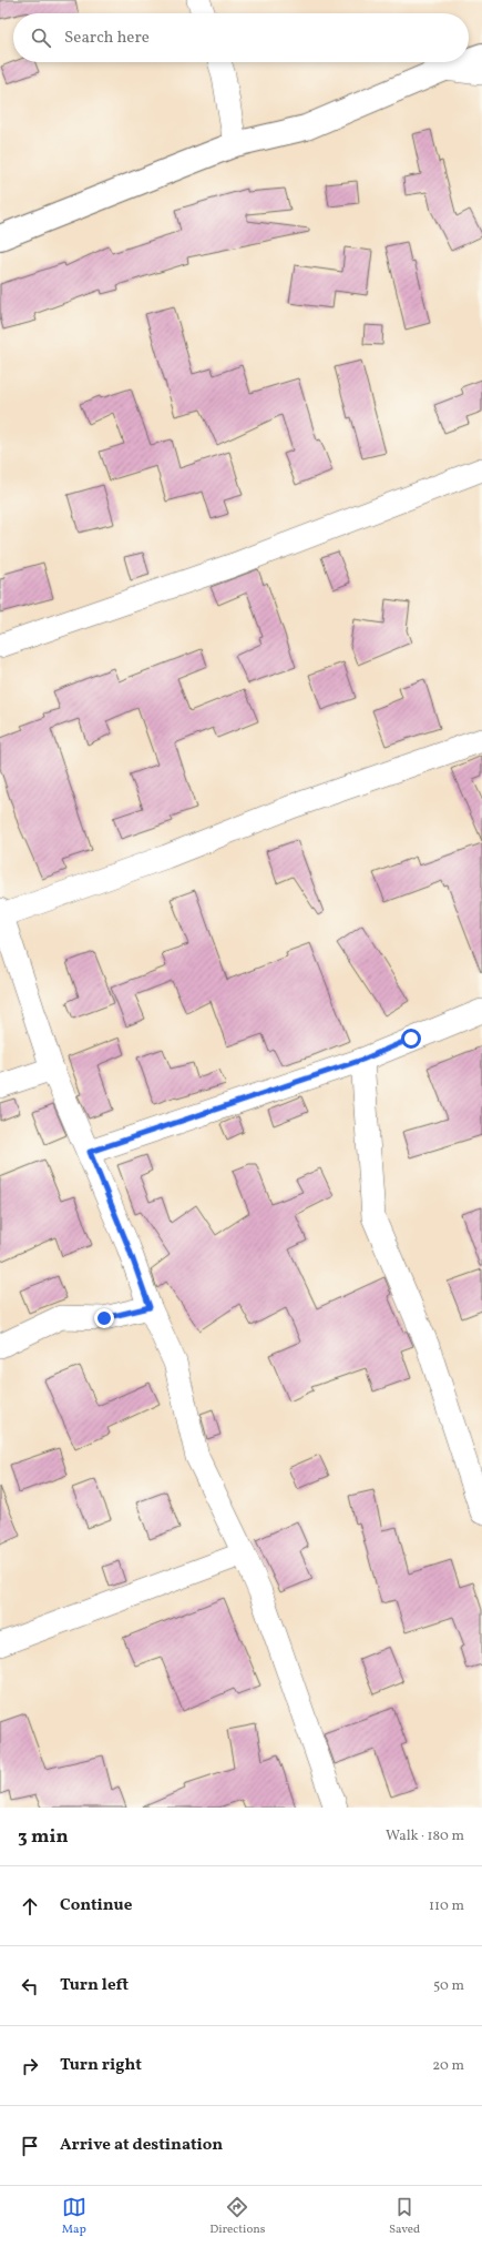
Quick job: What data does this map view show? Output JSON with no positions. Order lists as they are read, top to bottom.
{
  "page": {
    "search": "Search here",
    "heading": ["3 min", "Walk · 180 m"],
    "list": [
      ["Continue", "110 m"],
      ["Turn left", "50 m"],
      ["Turn right", "20 m"],
      "Arrive at destination"
    ],
    "nav": ["Map", "Directions", "Saved"]
  }
}
